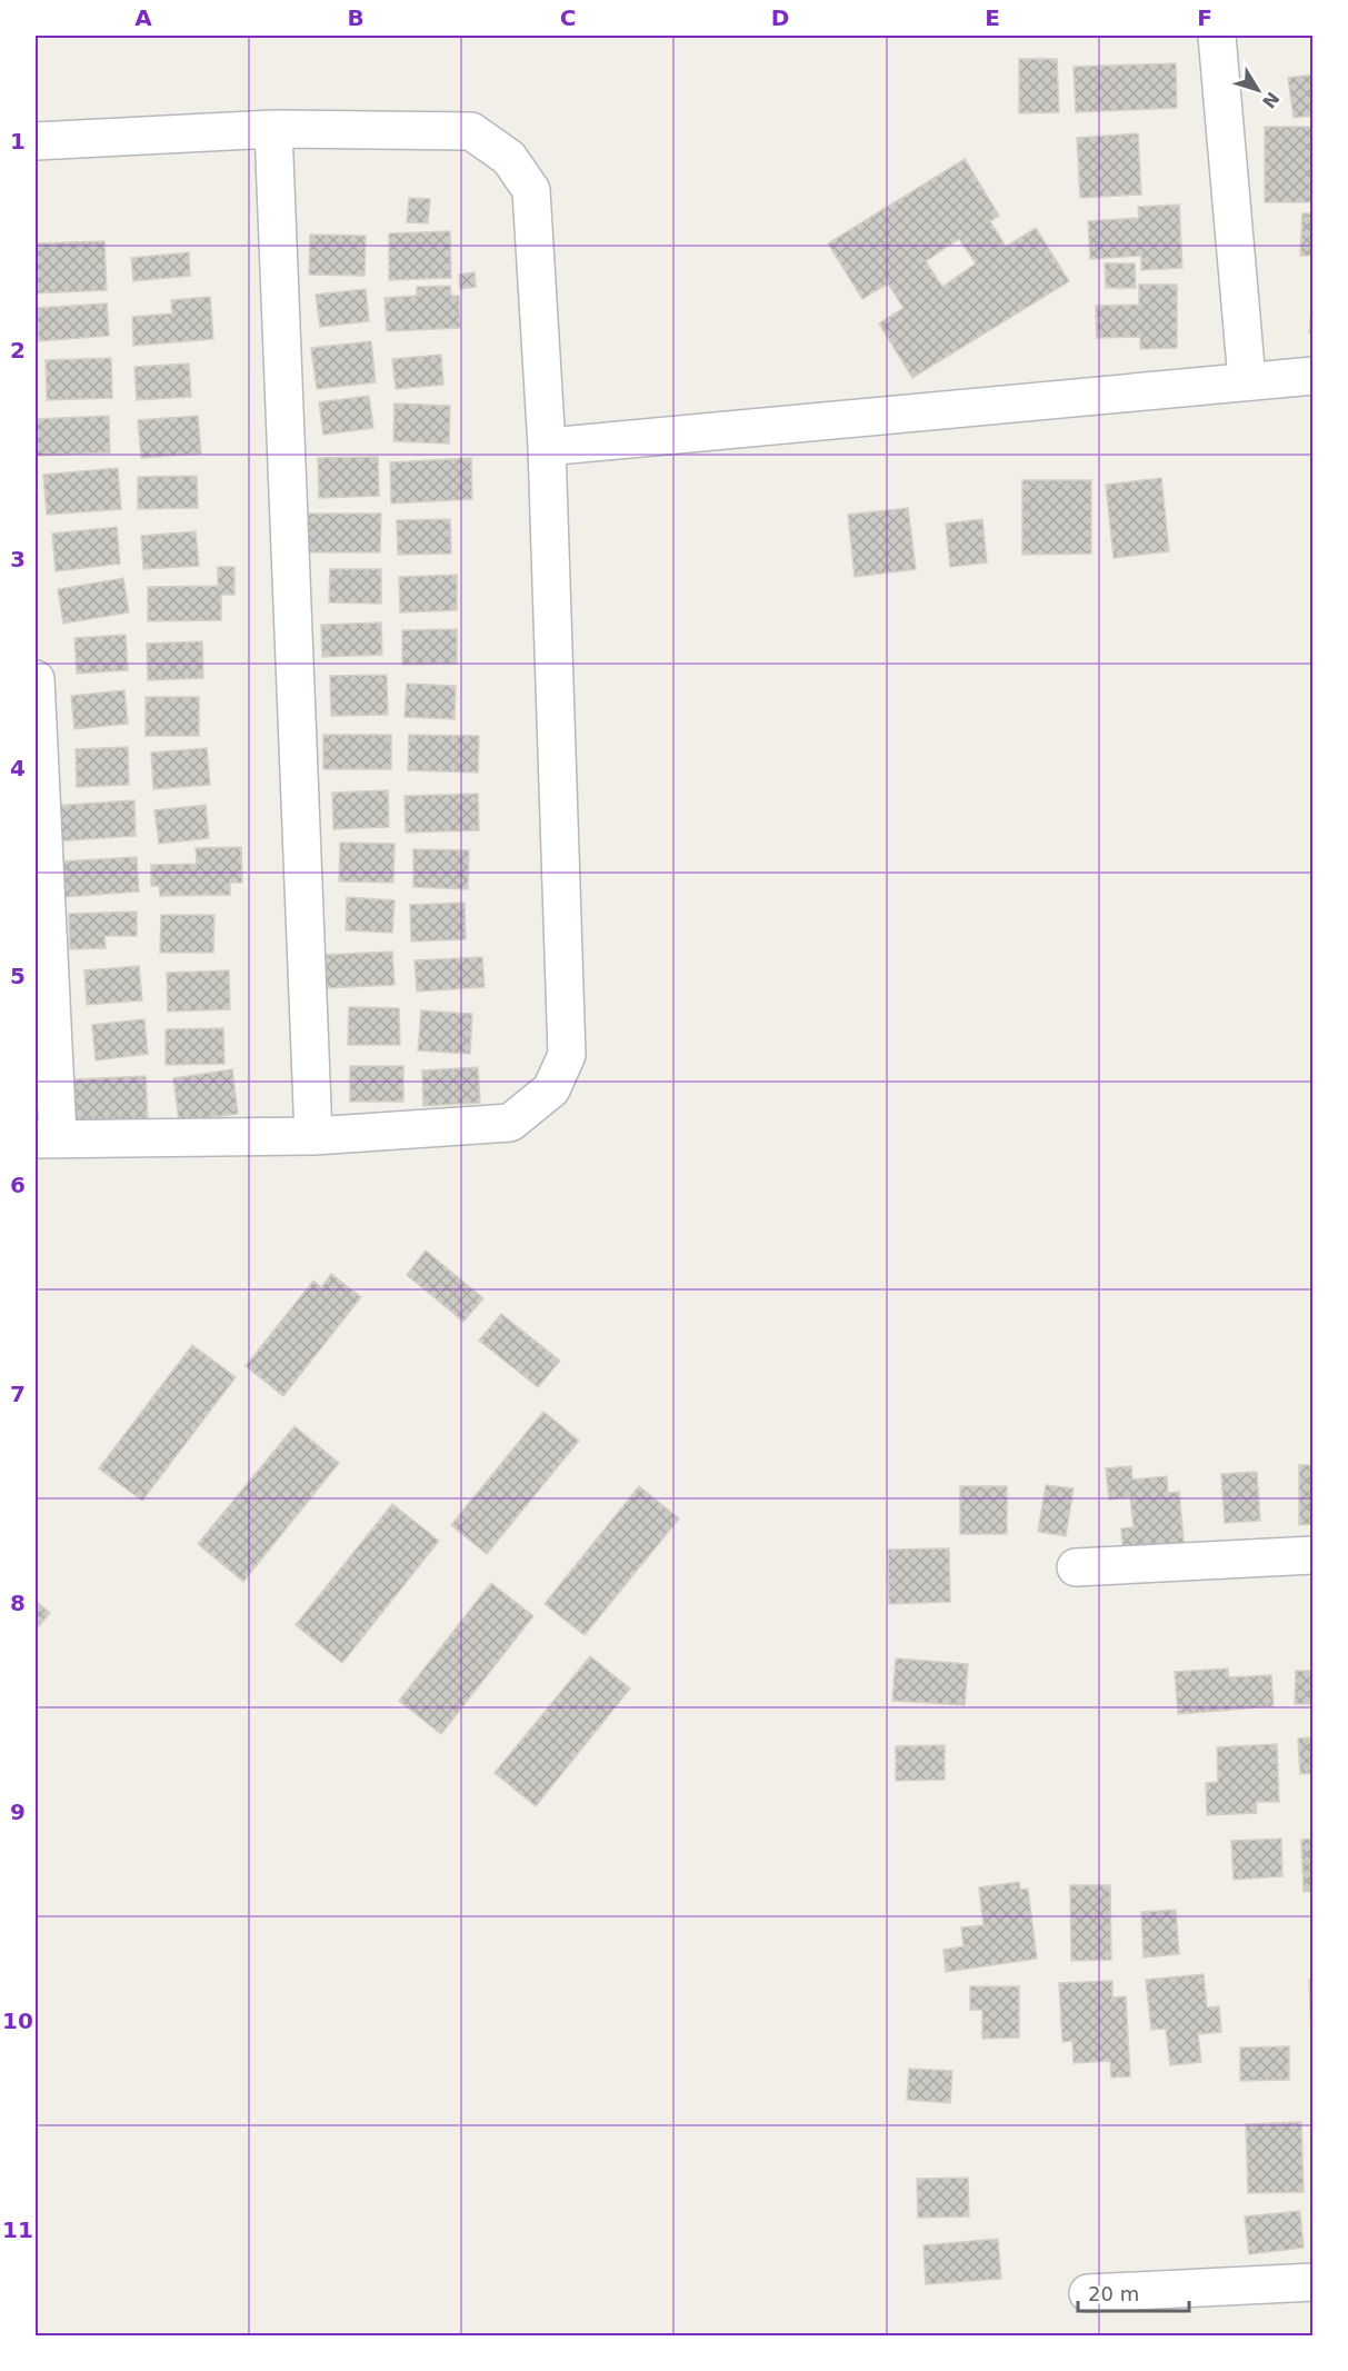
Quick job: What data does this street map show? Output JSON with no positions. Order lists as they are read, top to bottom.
{
  "scale_bar": "20 m",
  "north": "bottom right",
  "grid": {
    "columns": [
      "A",
      "B",
      "C",
      "D",
      "E",
      "F"
    ],
    "rows": [
      "1",
      "2",
      "3",
      "4",
      "5",
      "6",
      "7",
      "8",
      "9",
      "10",
      "11"
    ]
  }
}
